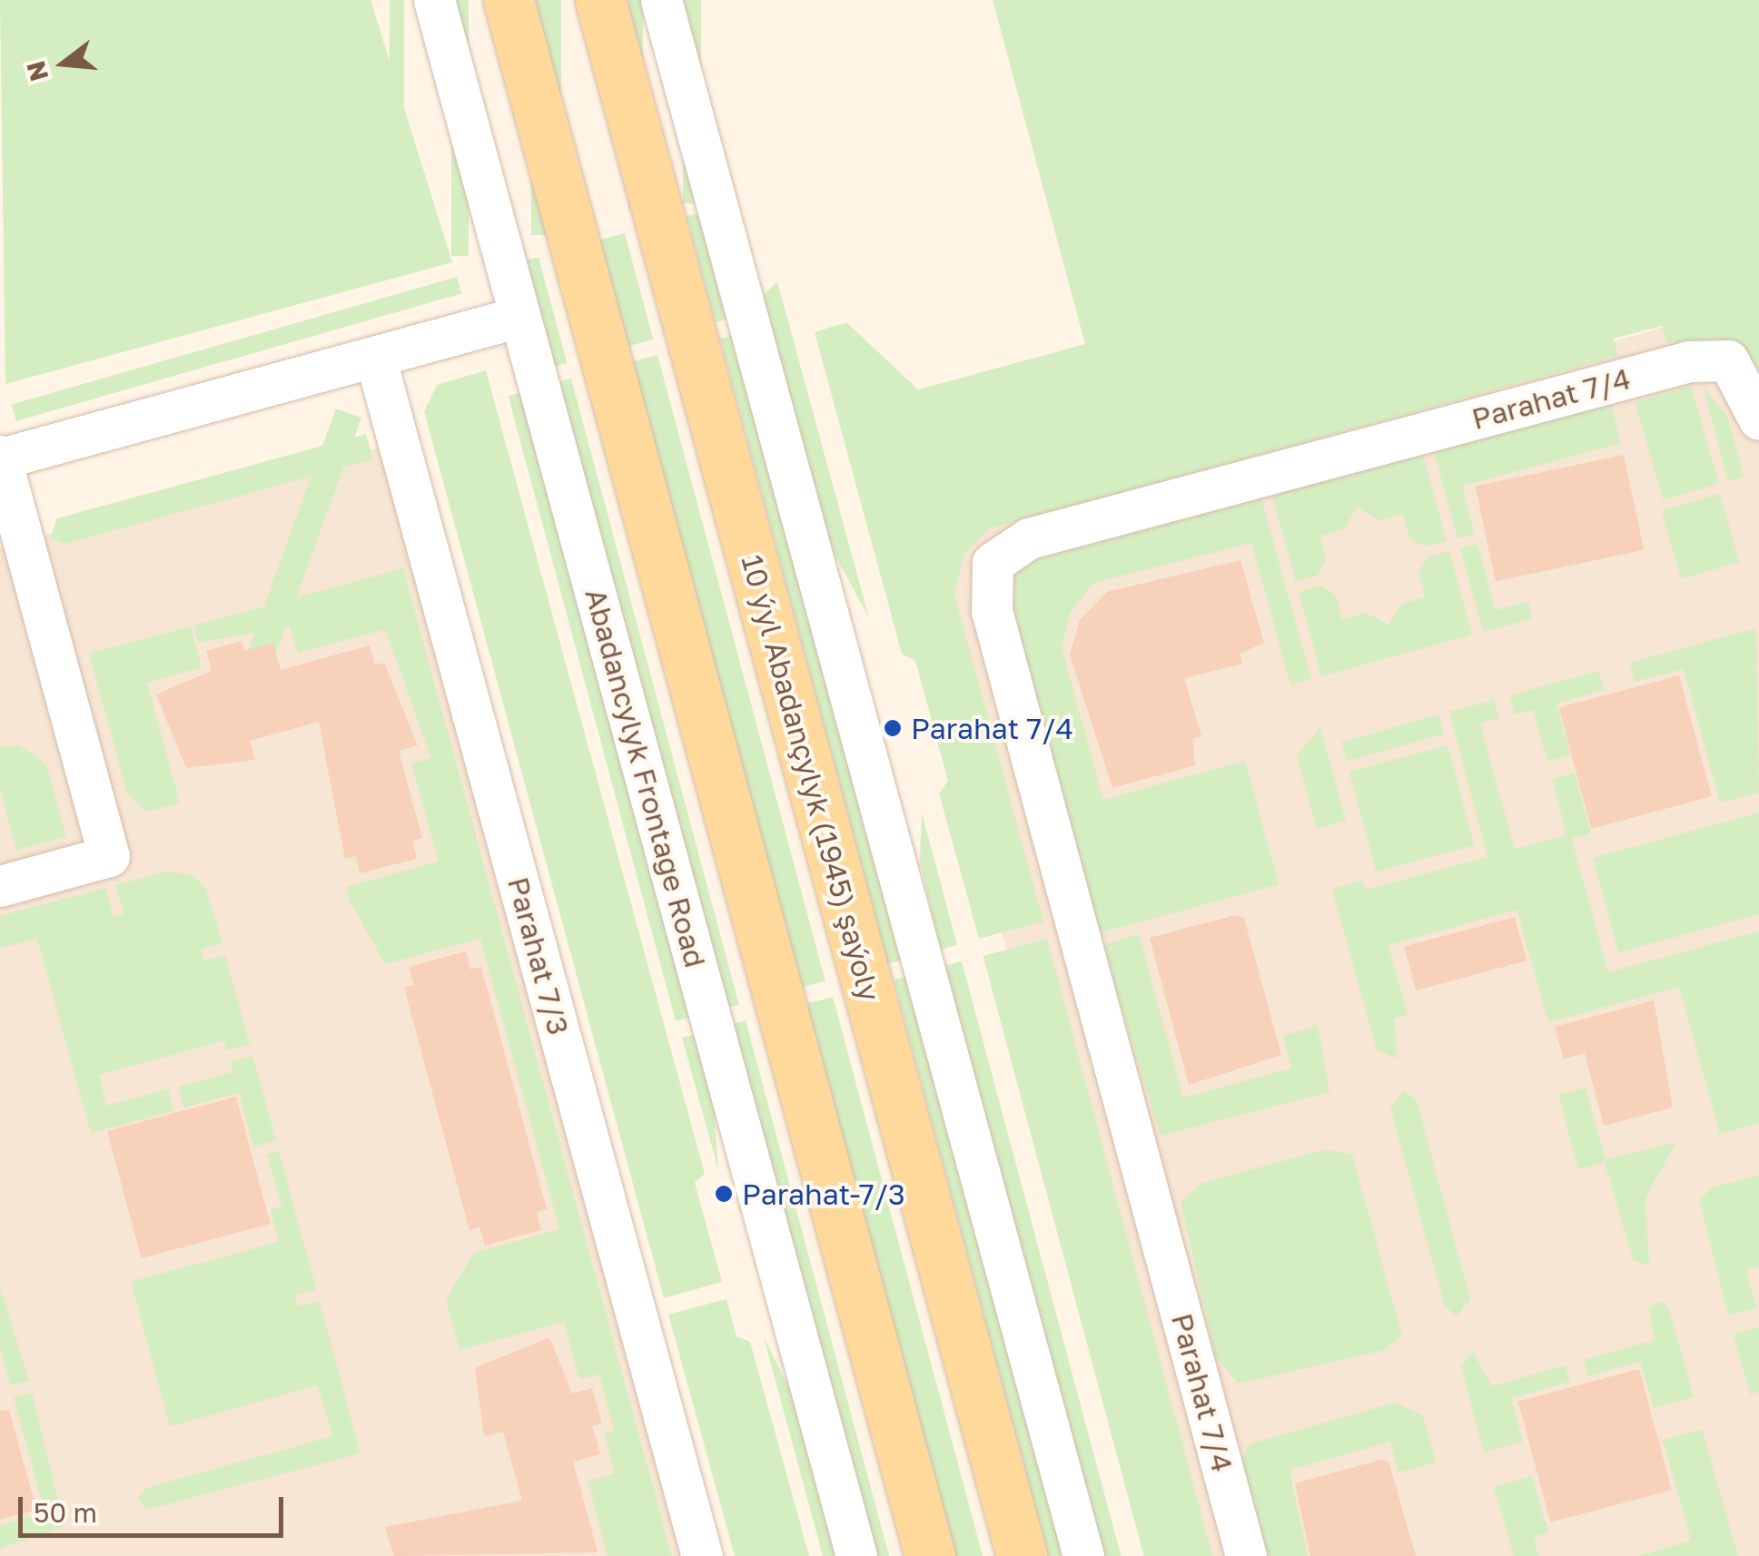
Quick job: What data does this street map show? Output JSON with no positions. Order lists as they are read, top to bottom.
{
  "streets": {
    "main road": ["10 ýyl Abadançylyk (1945) şaýoly"],
    "street": ["Parahat 7/4", "Abadancylyk Frontage Road", "Parahat 7/3"]
  },
  "places": ["Parahat 7/4", "Parahat-7/3"],
  "scale_bar": "50 m",
  "north": "left"
}
